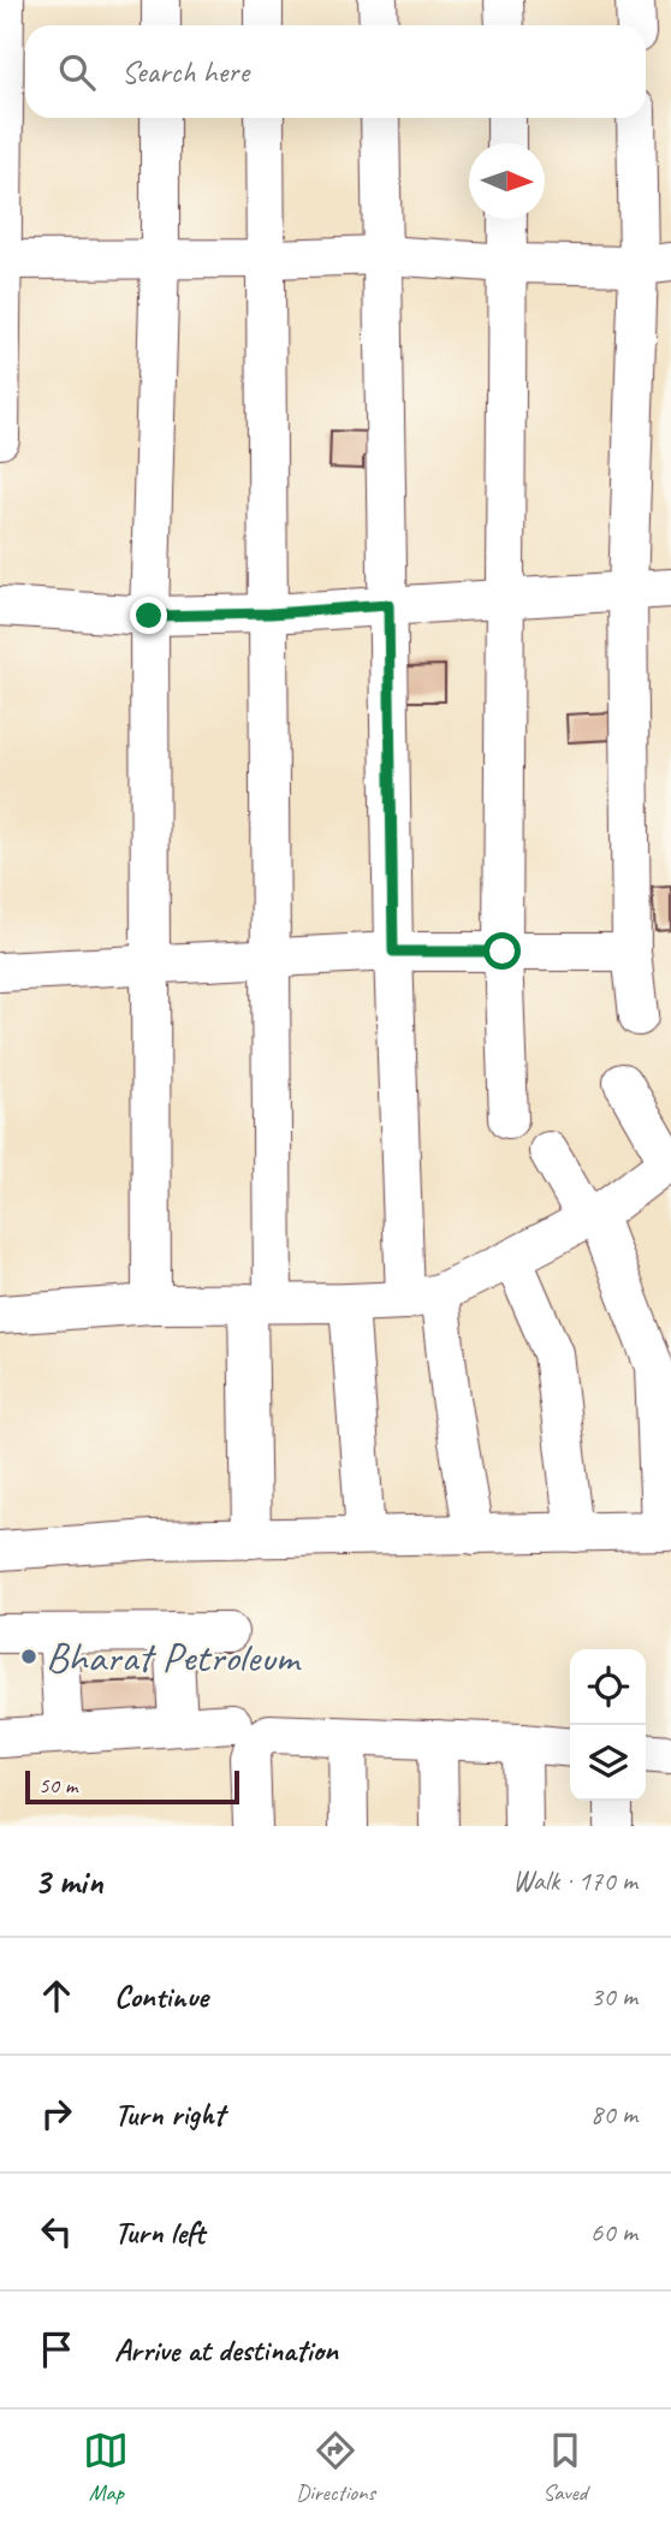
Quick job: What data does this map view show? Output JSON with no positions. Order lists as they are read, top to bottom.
{
  "places": ["Bharat Petroleum"],
  "scale_bar": "50 m",
  "north": "right",
  "page": {
    "search": "Search here",
    "scale": "50 m",
    "heading": ["3 min", "Walk · 170 m"],
    "list": [
      ["Continue", "30 m"],
      ["Turn right", "80 m"],
      ["Turn left", "60 m"],
      "Arrive at destination"
    ],
    "nav": ["Map", "Directions", "Saved"]
  }
}
